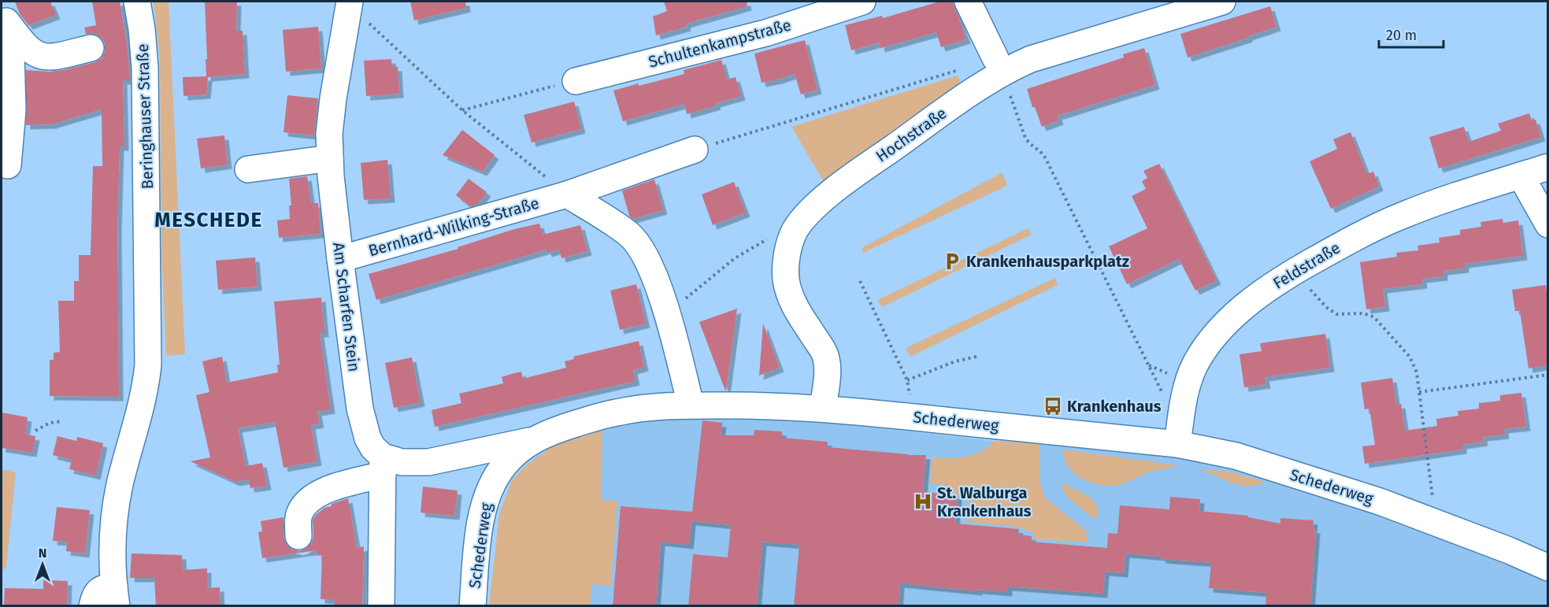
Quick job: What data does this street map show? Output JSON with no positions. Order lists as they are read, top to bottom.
{
  "streets": {
    "street": [
      "Schultenkampstraße",
      "Beringhauser Straße",
      "Hochstraße",
      "Bernhard-Wilking-Straße",
      "Feldstraße",
      "Am Scharfen Stein",
      "Schederweg"
    ]
  },
  "crossings": [
    ["Hochstraße", "Schederweg"],
    ["Bernhard-Wilking-Straße", "Am Scharfen Stein"],
    ["Feldstraße", "Schederweg"]
  ],
  "districts": ["MESCHEDE"],
  "places": {
    "parking": ["Krankenhausparkplatz"],
    "bus stop": ["Krankenhaus"],
    "hospital": ["St. Walburga Krankenhaus"]
  },
  "scale_bar": "20 m",
  "north": "top"
}
